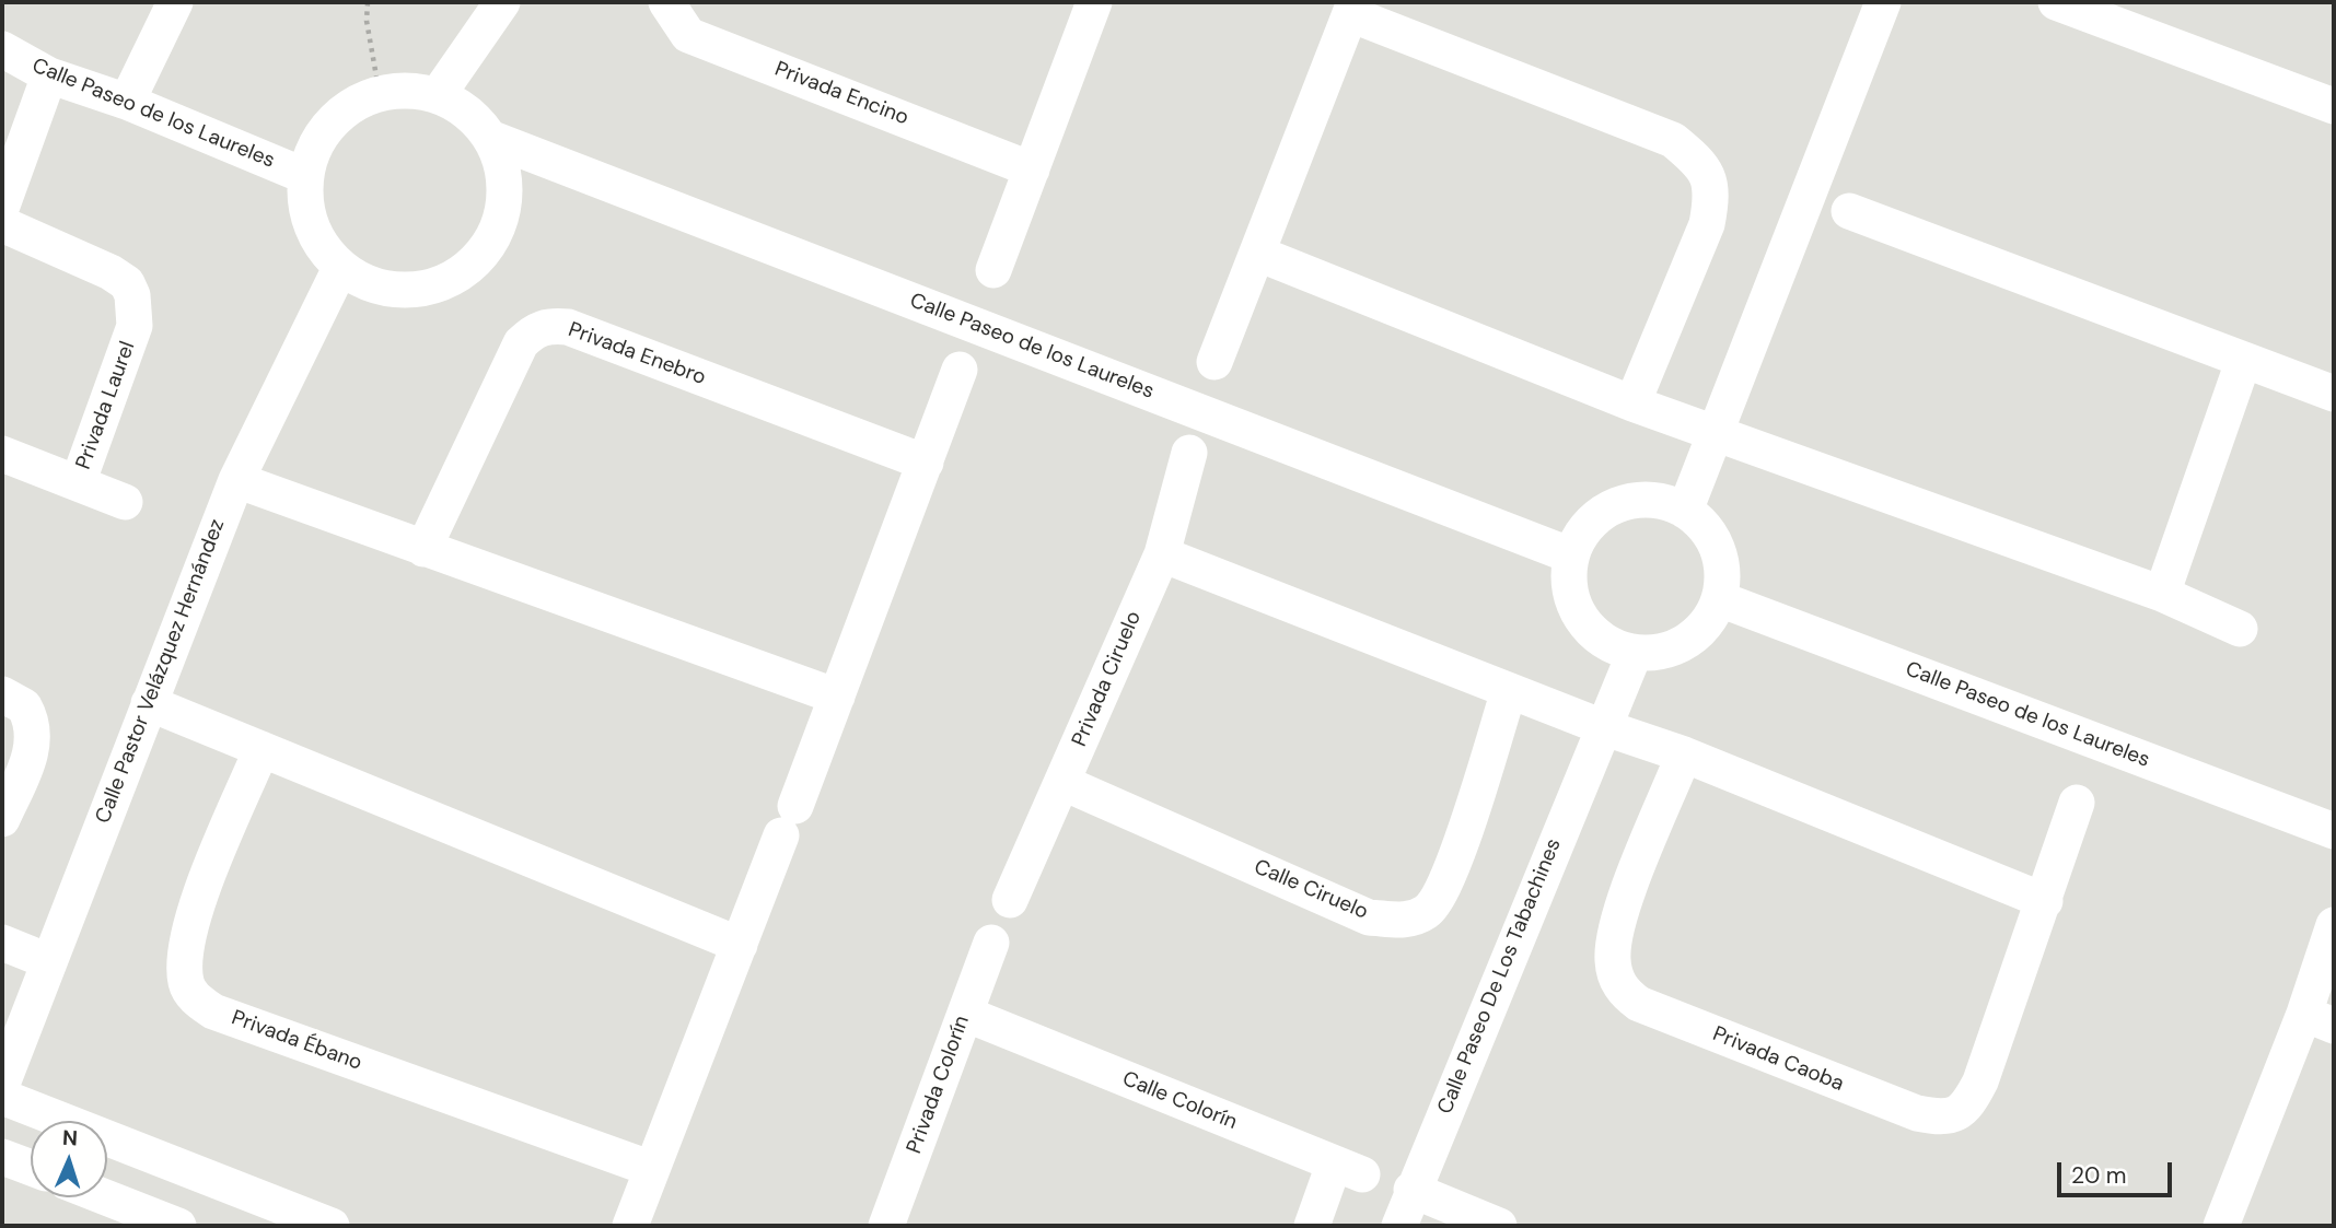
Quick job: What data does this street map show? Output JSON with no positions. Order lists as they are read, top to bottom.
{
  "streets": {
    "street": [
      "Privada Encino",
      "Calle Paseo de los Laureles",
      "Privada Enebro",
      "Privada Laurel",
      "Calle Pastor Velázquez Hernández",
      "Privada Ciruelo",
      "Calle Ciruelo",
      "Calle Paseo De Los Tabachines",
      "Privada Ébano",
      "Privada Caoba",
      "Privada Colorín",
      "Calle Colorín"
    ]
  },
  "crossings": [
    ["Calle Paseo de los Laureles", "Calle Pastor Velázquez Hernández"],
    ["Calle Paseo de los Laureles", "Calle Paseo De Los Tabachines"],
    ["Privada Ciruelo", "Calle Ciruelo"],
    ["Privada Colorín", "Calle Colorín"]
  ],
  "scale_bar": "20 m",
  "north": "top"
}
